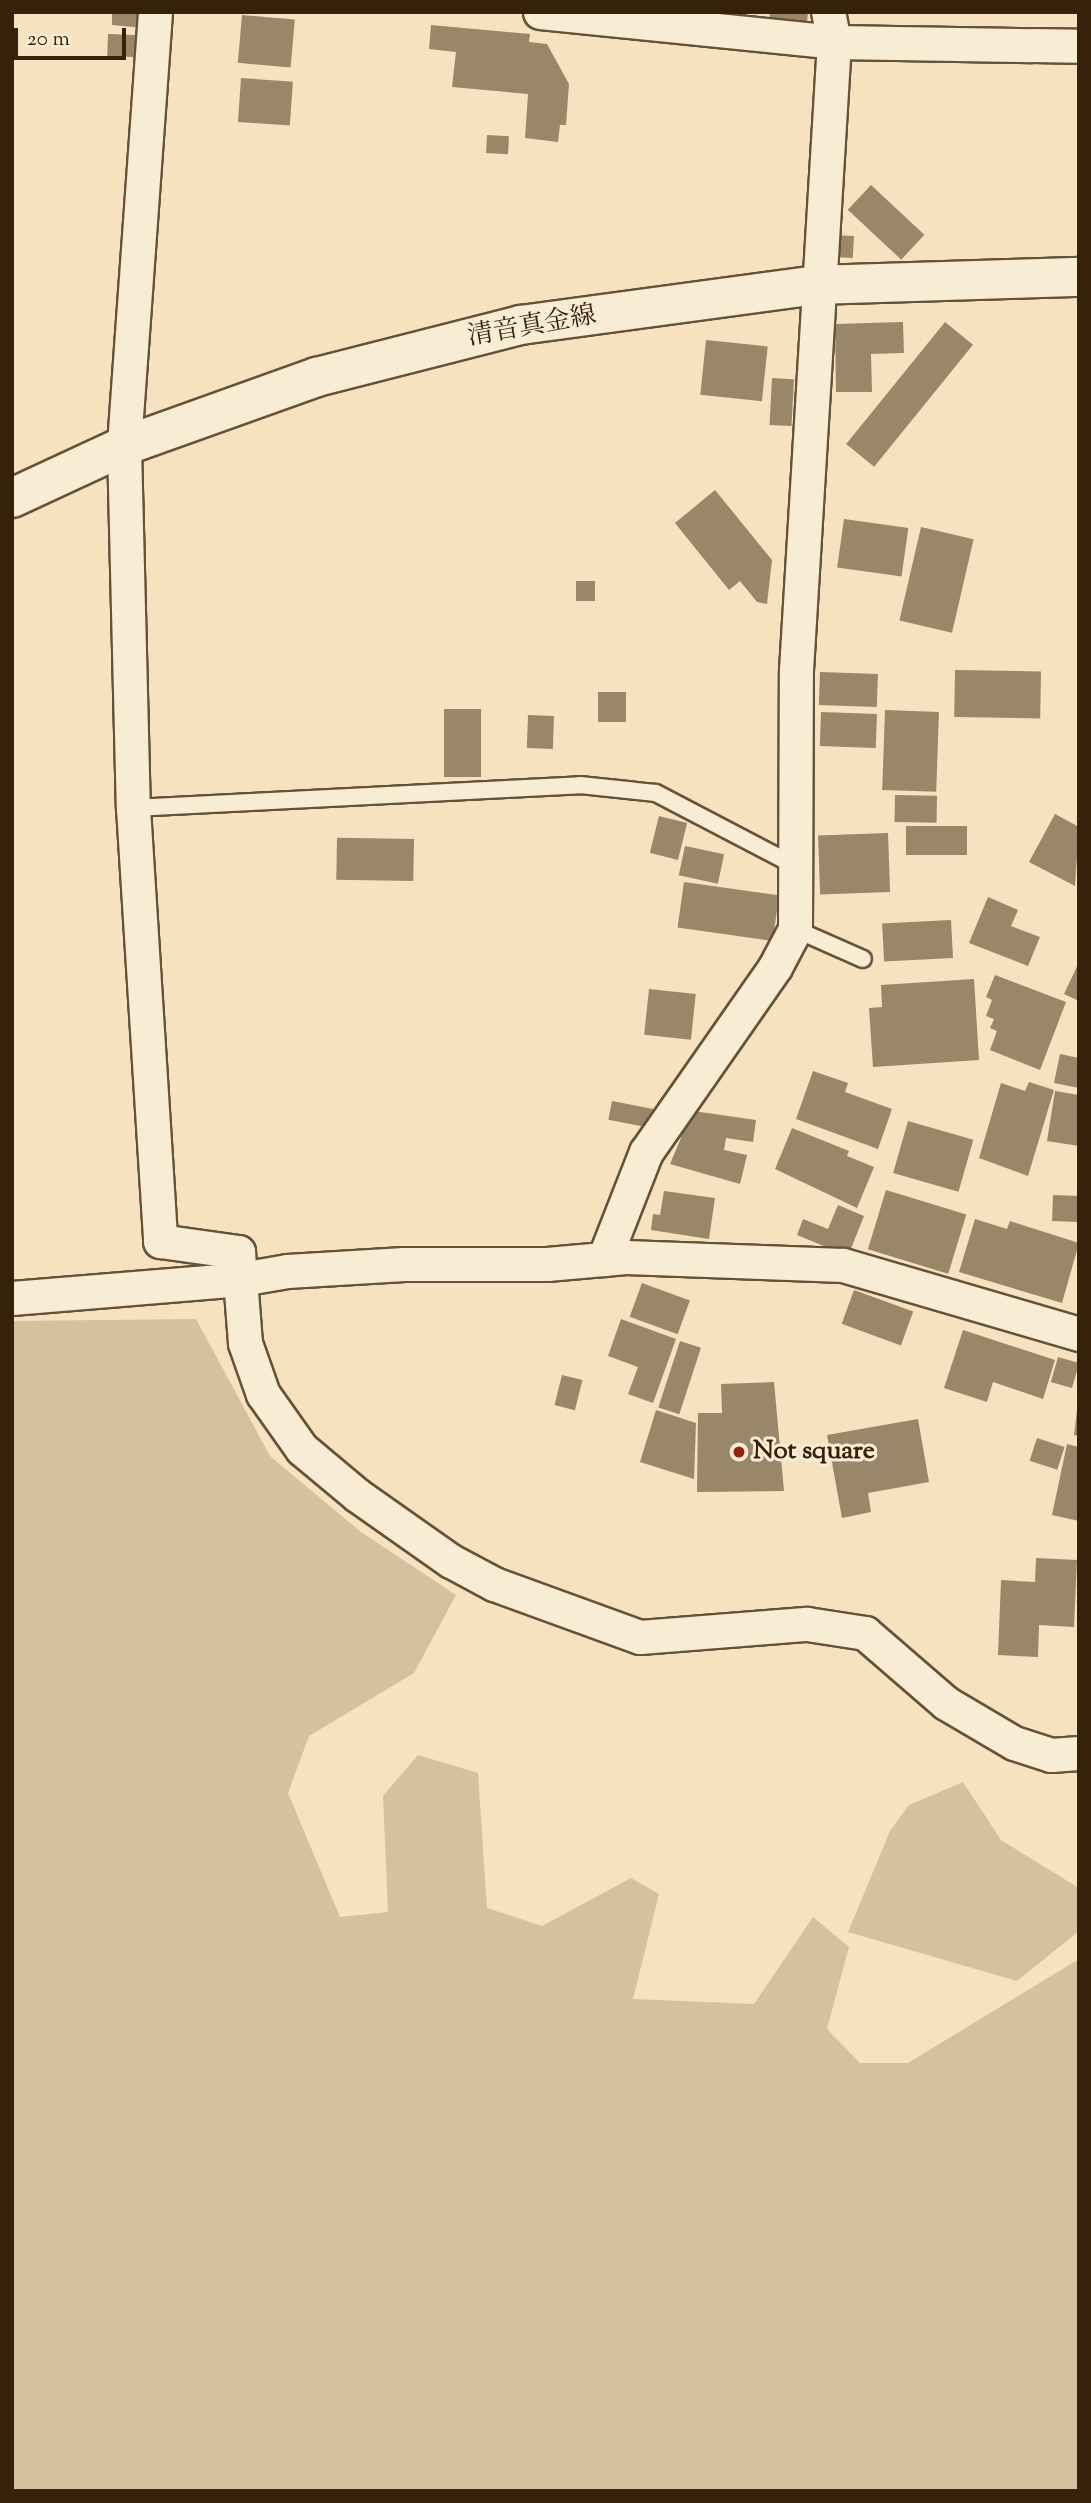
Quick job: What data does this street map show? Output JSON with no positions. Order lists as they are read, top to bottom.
{
  "streets": {
    "main road": ["清音真金線"]
  },
  "places": ["Not square"],
  "scale_bar": "20 m"
}
